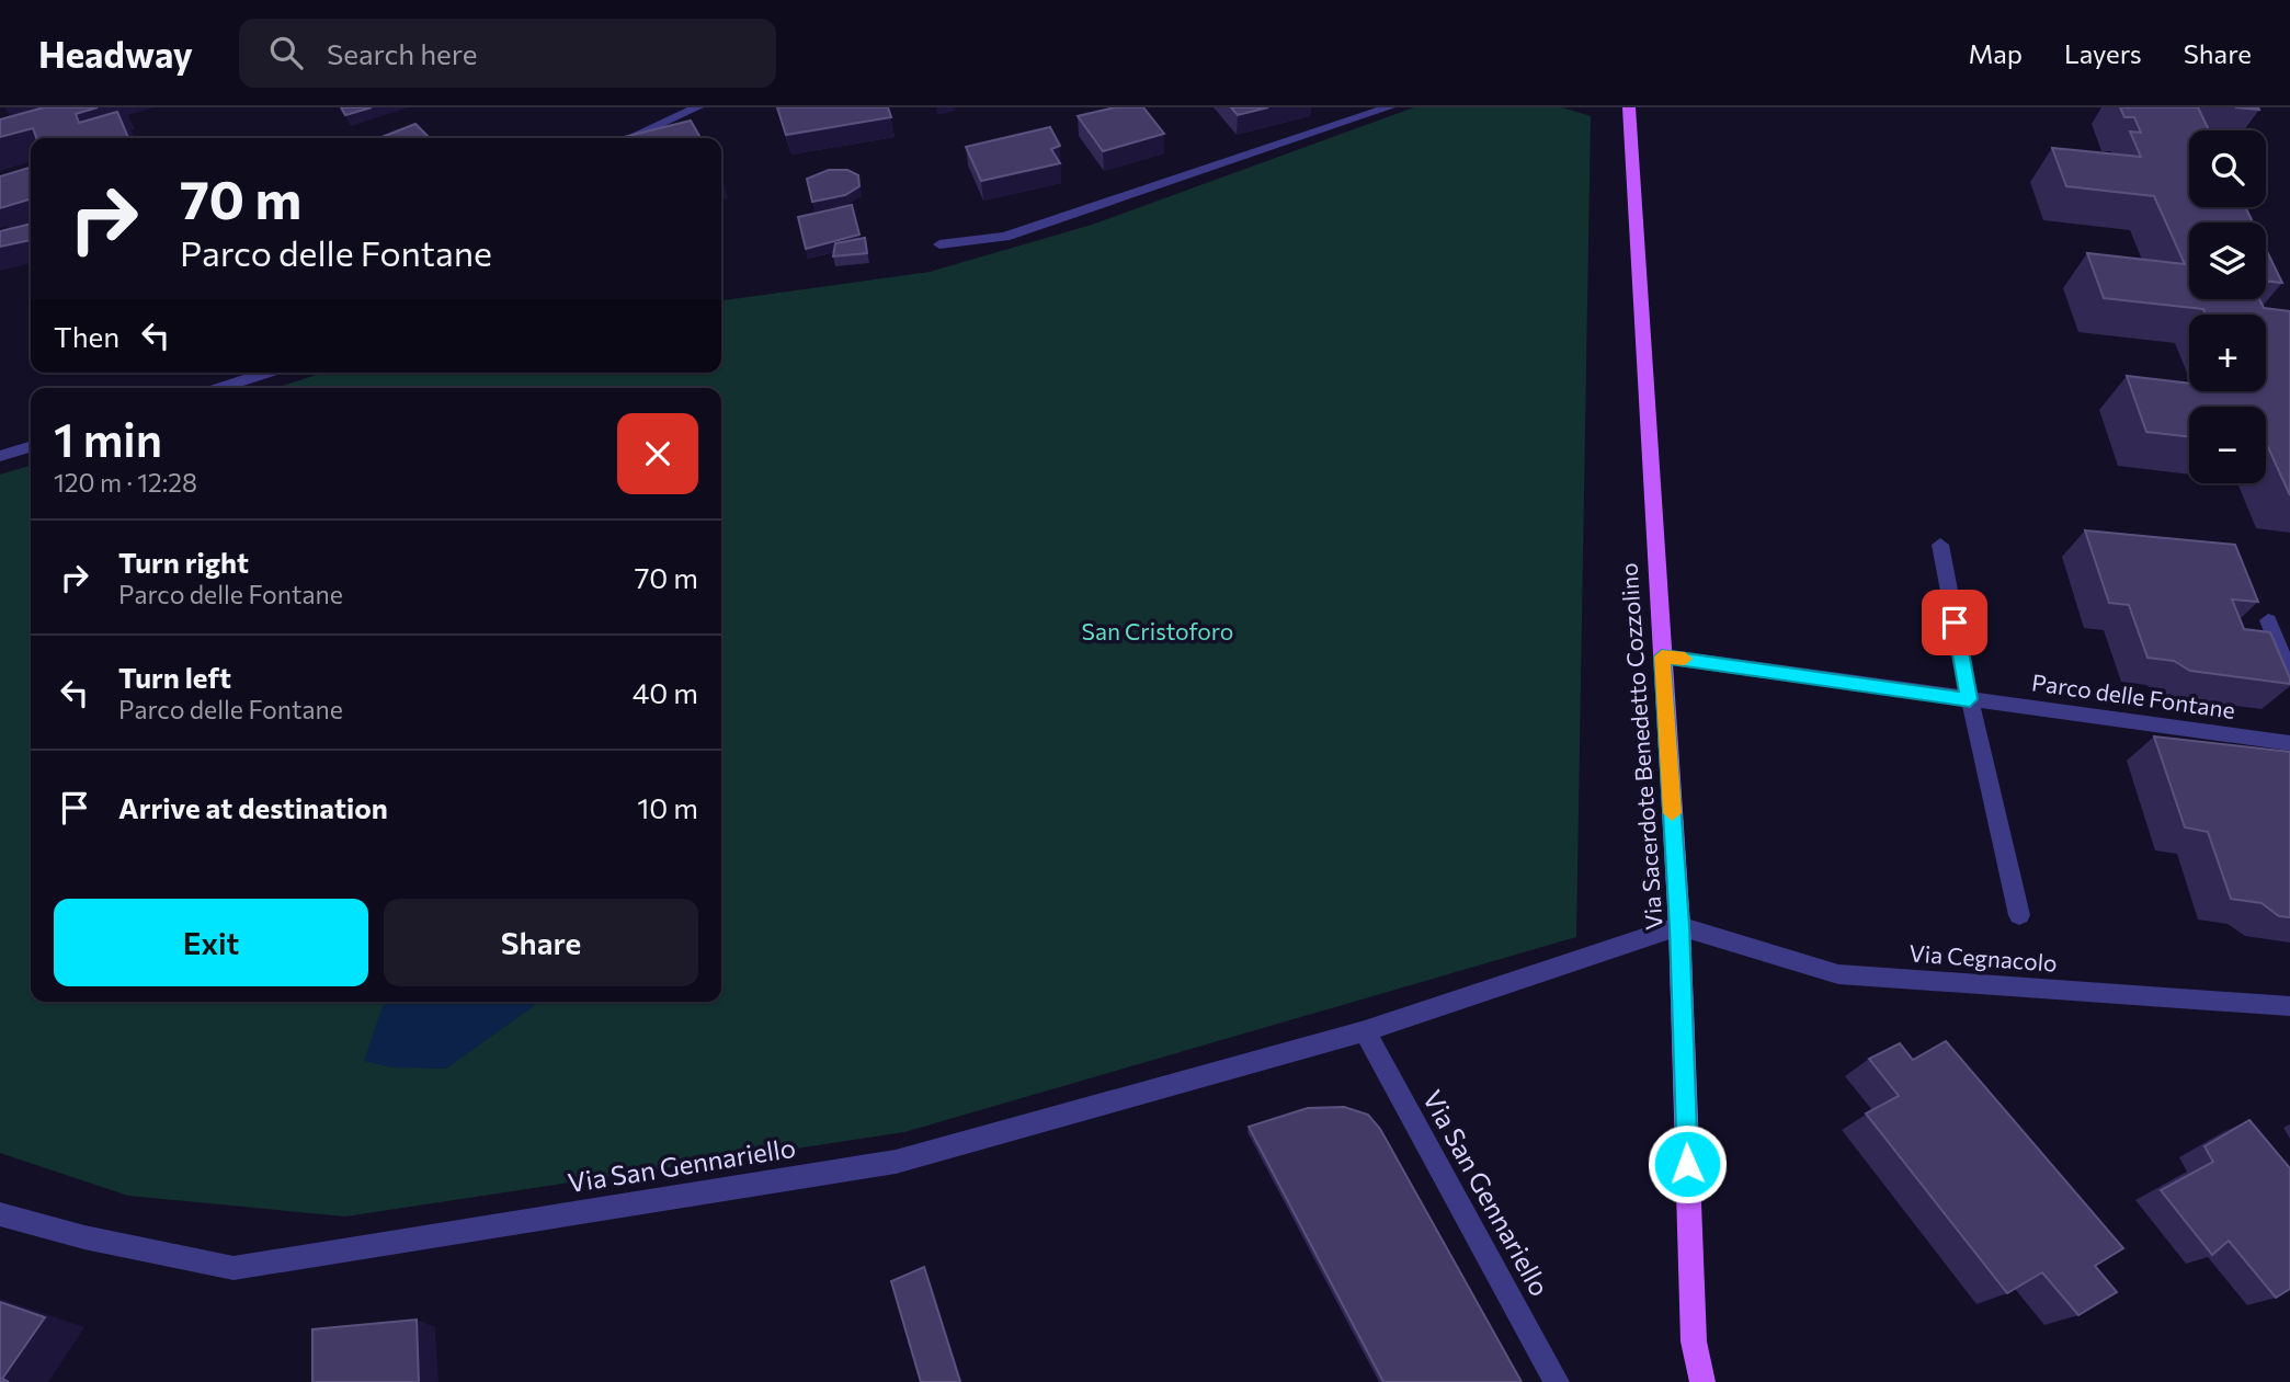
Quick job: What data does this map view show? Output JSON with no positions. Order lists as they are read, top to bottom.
{
  "streets": {
    "main road": ["Via Sacerdote Benedetto Cozzolino"],
    "street": ["Parco delle Fontane", "Via Cegnacolo", "Via San Gennariello"]
  },
  "crossings": [
    ["Parco delle Fontane", "Via Sacerdote Benedetto Cozzolino"],
    ["Via Sacerdote Benedetto Cozzolino", "Via Cegnacolo"],
    ["Via Sacerdote Benedetto Cozzolino", "Via San Gennariello"],
    ["Via Cegnacolo", "Via San Gennariello"]
  ],
  "parks": ["San Cristoforo"],
  "page": {
    "header": "Headway",
    "search": "Search here",
    "nav": ["Map", "Layers", "Share"],
    "map_buttons": ["+", "−"],
    "turn": ["70 m", "Parco delle Fontane"],
    "then": "Then",
    "heading": ["1 min", "120 m · 12:28"],
    "list": [
      {
        "name": "Turn right",
        "note": "Parco delle Fontane",
        "value": "70 m"
      },
      {
        "name": "Turn left",
        "note": "Parco delle Fontane",
        "value": "40 m"
      },
      {
        "name": "Arrive at destination",
        "value": "10 m"
      }
    ],
    "buttons": ["Exit", "Share"]
  }
}
